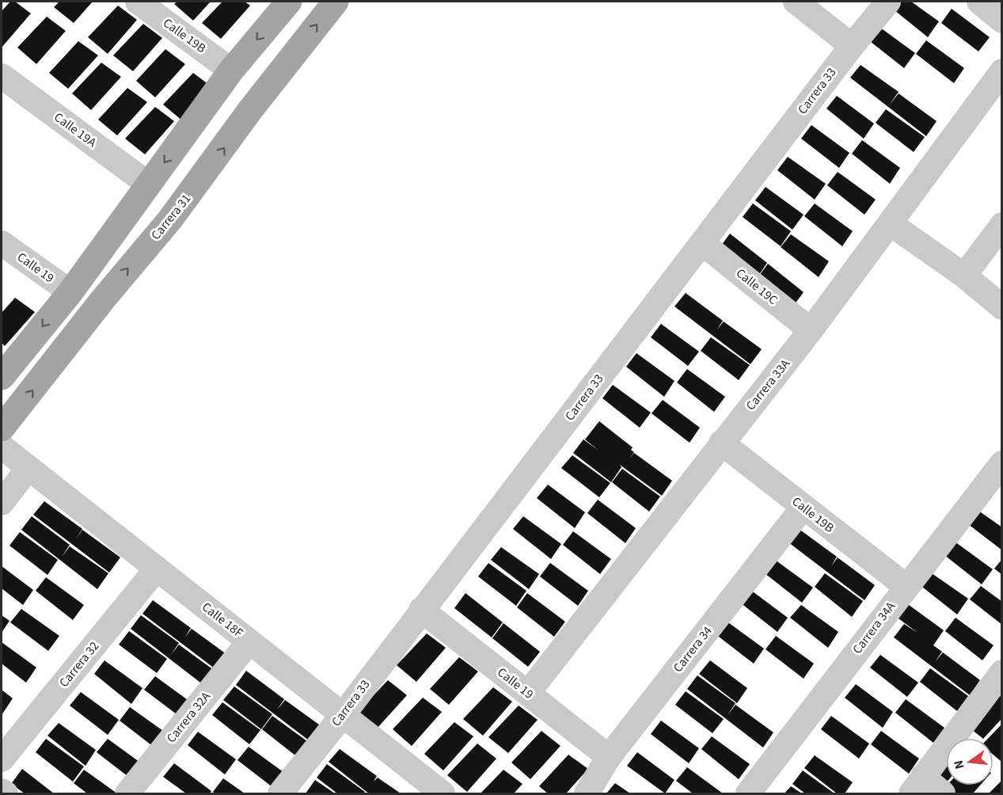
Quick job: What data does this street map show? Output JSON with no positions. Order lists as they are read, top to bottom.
{
  "streets": {
    "main road": ["Carrera 31"],
    "street": [
      "Calle 19B",
      "Carrera 33",
      "Calle 19A",
      "Calle 19",
      "Calle 19C",
      "Carrera 33A",
      "Calle 18F",
      "Carrera 34A",
      "Carrera 34",
      "Carrera 32",
      "Carrera 32A"
    ]
  },
  "crossings": [
    ["Calle 19B", "Carrera 33A"],
    ["Calle 19B", "Carrera 34A"],
    ["Calle 19B", "Carrera 34"],
    ["Carrera 33", "Calle 19"],
    ["Carrera 33", "Calle 19C"],
    ["Carrera 33", "Calle 18F"],
    ["Calle 19", "Carrera 33A"],
    ["Calle 19", "Carrera 34"],
    ["Calle 19C", "Carrera 33A"],
    ["Calle 18F", "Carrera 32"],
    ["Calle 18F", "Carrera 32A"]
  ],
  "north": "left"
}
